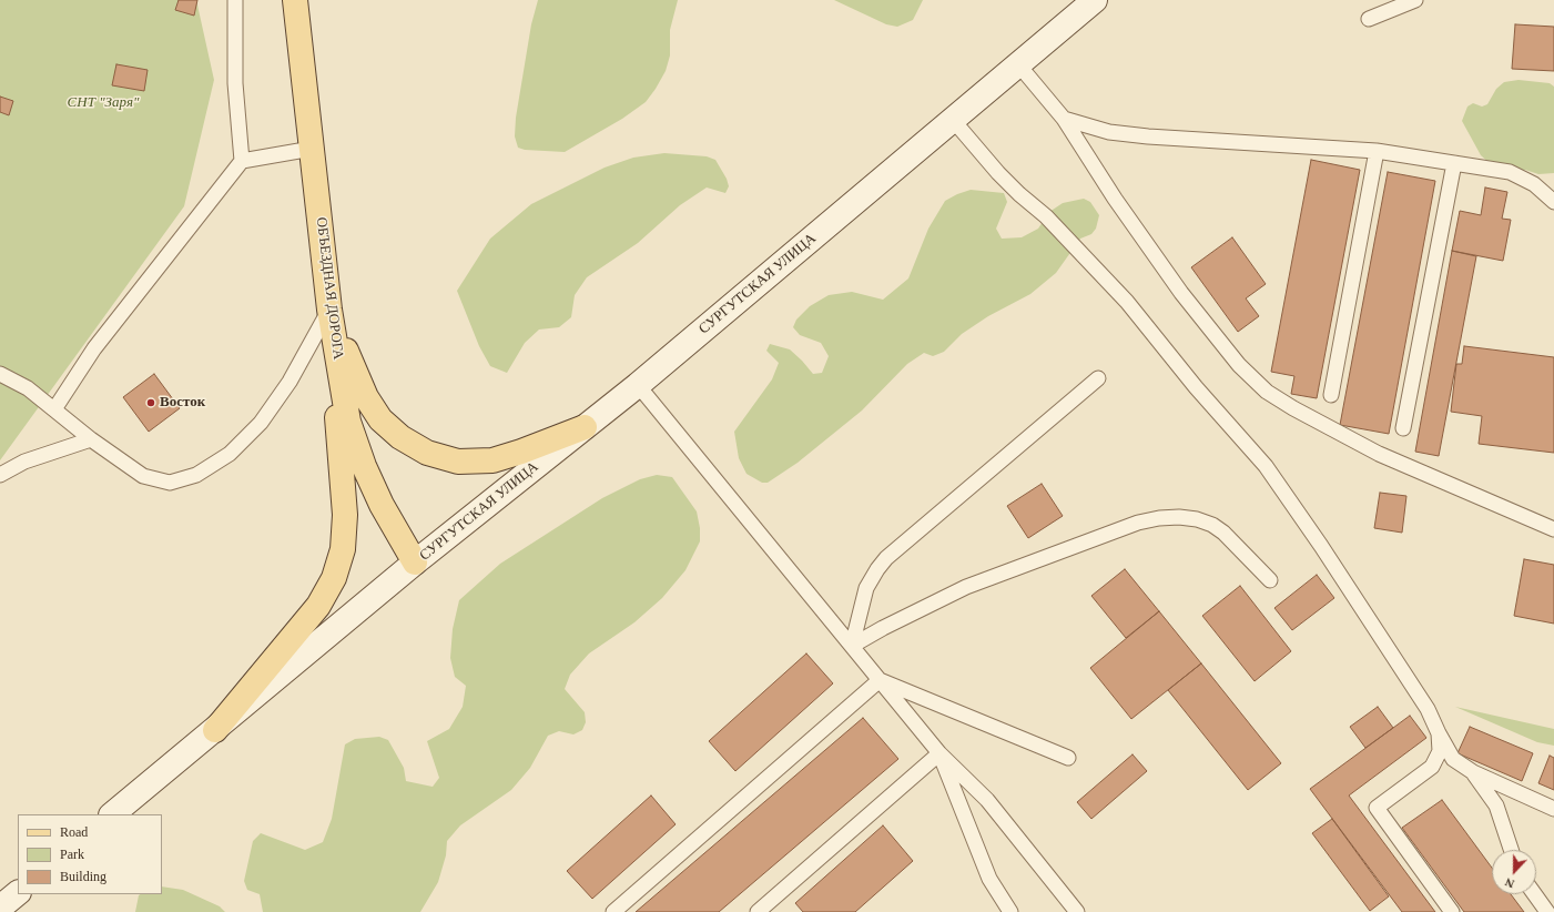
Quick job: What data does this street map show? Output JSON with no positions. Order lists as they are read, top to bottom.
{
  "streets": {
    "main road": ["СУРГУТСКАЯ УЛИЦА", "ОБЪЕЗДНАЯ ДОРОГА"]
  },
  "crossings": [
    ["СУРГУТСКАЯ УЛИЦА", "ОБЪЕЗДНАЯ ДОРОГА"]
  ],
  "parks": ["СНТ \"Заря\""],
  "places": ["Восток"],
  "legend": ["Road", "Park", "Building"],
  "north": "bottom"
}
